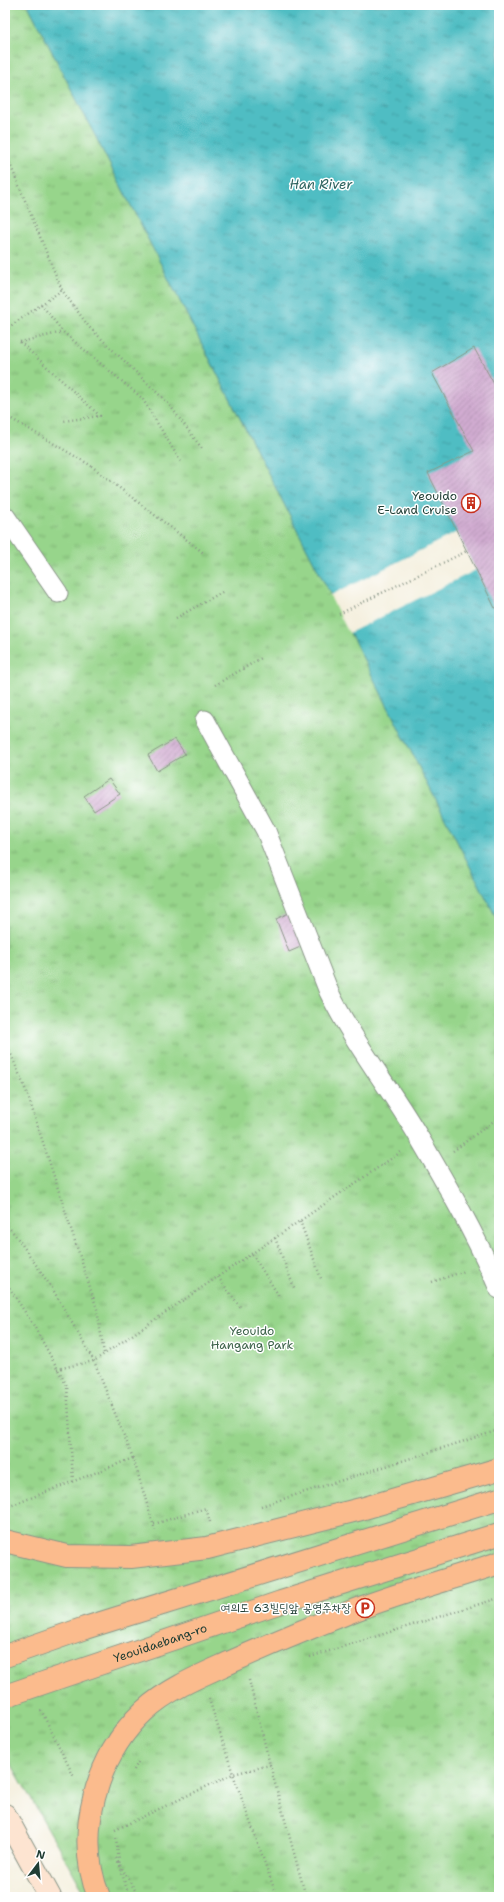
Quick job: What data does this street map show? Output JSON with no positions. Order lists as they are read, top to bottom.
{
  "streets": {
    "main road": ["Yeouidaebang-ro"]
  },
  "water": ["Han River"],
  "parks": ["Yeouido Hangang Park"],
  "places": {
    "building": ["Yeouido E-Land Cruise"],
    "parking": ["여의도 63빌딩앞 공영주차장"]
  },
  "north": "top"
}
